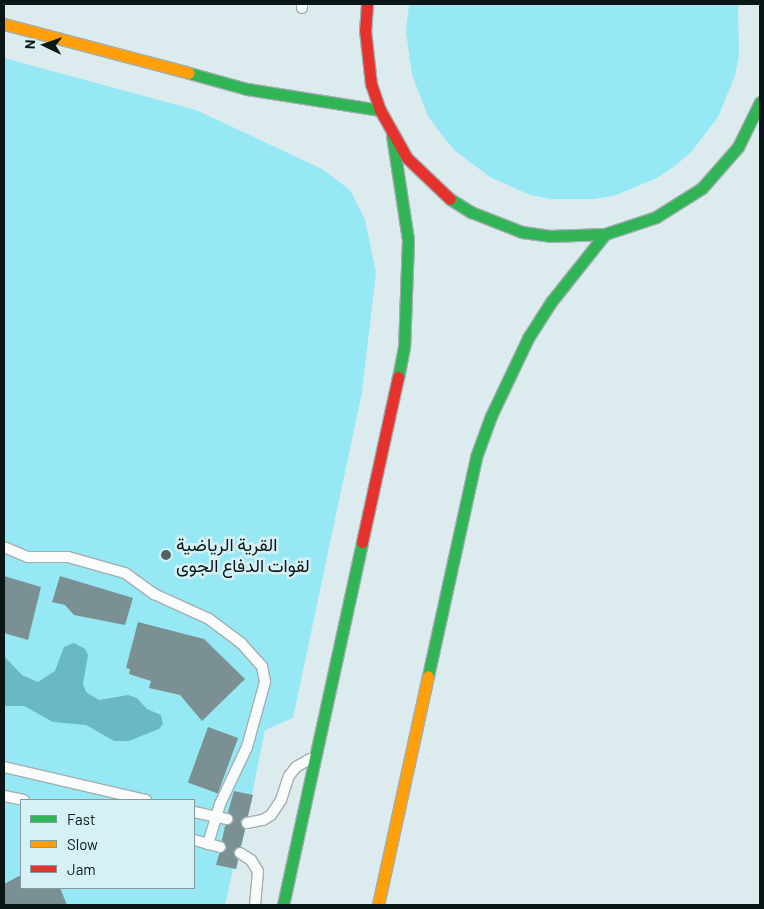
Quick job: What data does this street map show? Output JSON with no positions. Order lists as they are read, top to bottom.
{
  "places": ["القرية الرياضية لقوات الدفاع الجوى"],
  "legend": ["Fast", "Slow", "Jam"],
  "north": "left"
}
